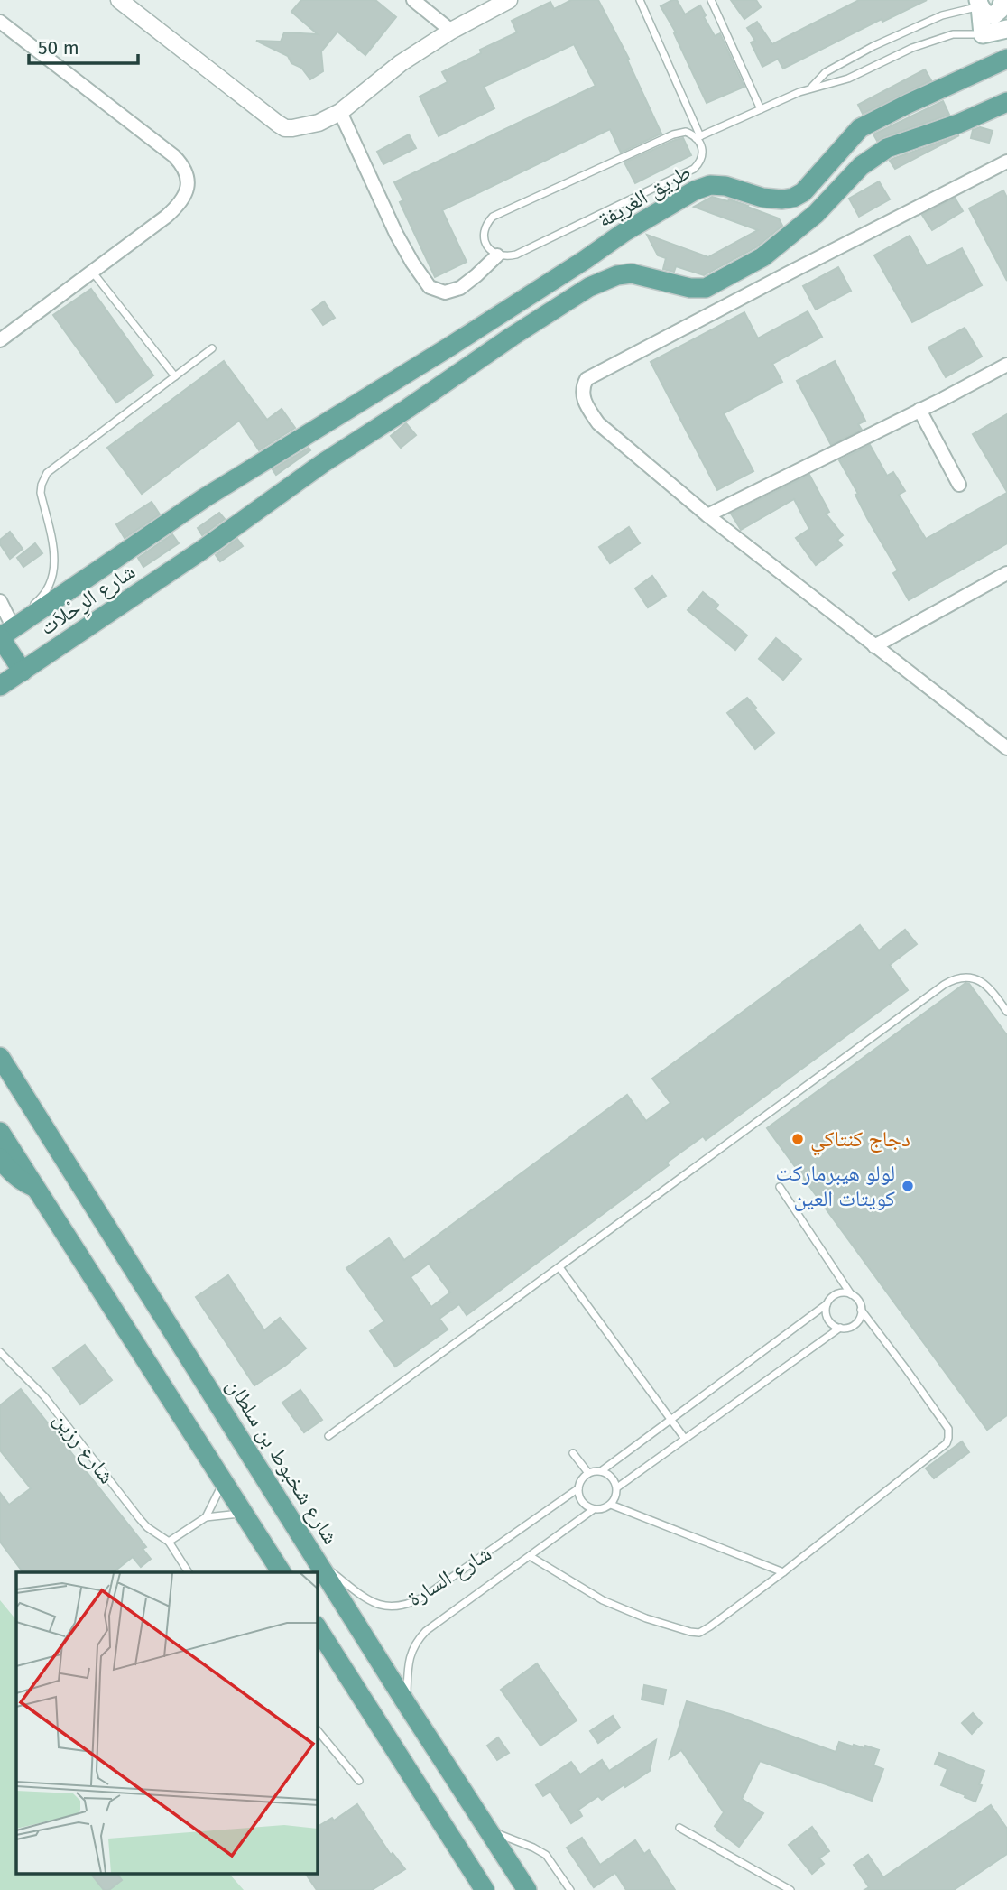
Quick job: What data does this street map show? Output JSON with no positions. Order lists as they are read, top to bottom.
{
  "streets": {
    "main road": ["طريق الغريفة", "شارع الرِحْلاَت", "شارع شخبوط بن سلطان"],
    "lane": ["شارع رزين", "شارع السارة"]
  },
  "crossings": [
    ["طريق الغريفة", "شارع الرِحْلاَت"],
    ["شارع شخبوط بن سلطان", "شارع السارة"]
  ],
  "places": ["دجاج كنتاكي", "لولو هيبرماركت كويتات العين"],
  "scale_bar": "50 m"
}
